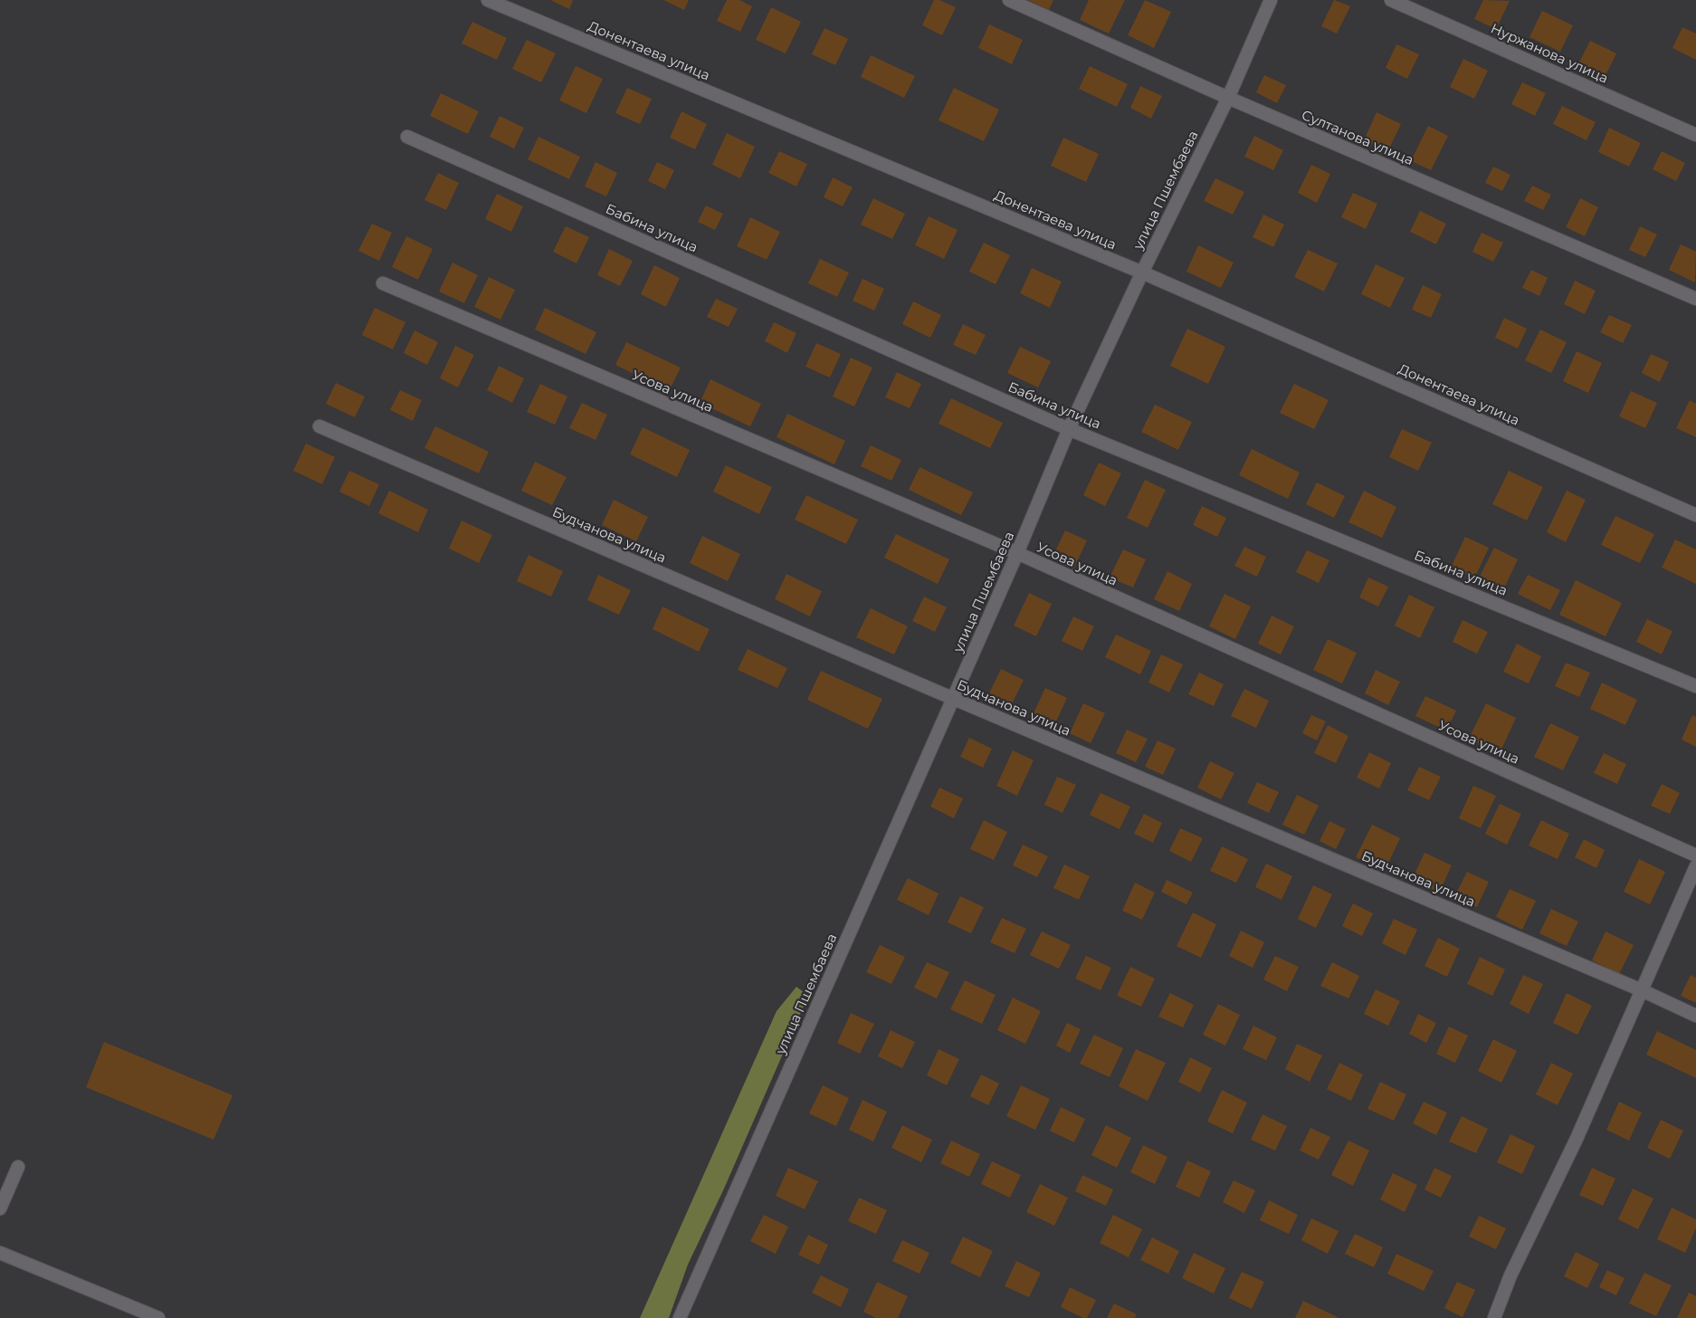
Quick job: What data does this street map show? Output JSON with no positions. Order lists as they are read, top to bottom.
{
  "streets": {
    "street": [
      "Донентаева улица",
      "Нуржанова улица",
      "Султанова улица",
      "улица Пшембаева",
      "Бабина улица",
      "Усова улица",
      "Будчанова улица"
    ]
  },
  "crossings": [
    ["Донентаева улица", "улица Пшембаева"],
    ["Султанова улица", "улица Пшембаева"],
    ["улица Пшембаева", "Бабина улица"],
    ["улица Пшембаева", "Усова улица"],
    ["улица Пшембаева", "Будчанова улица"]
  ]
}
